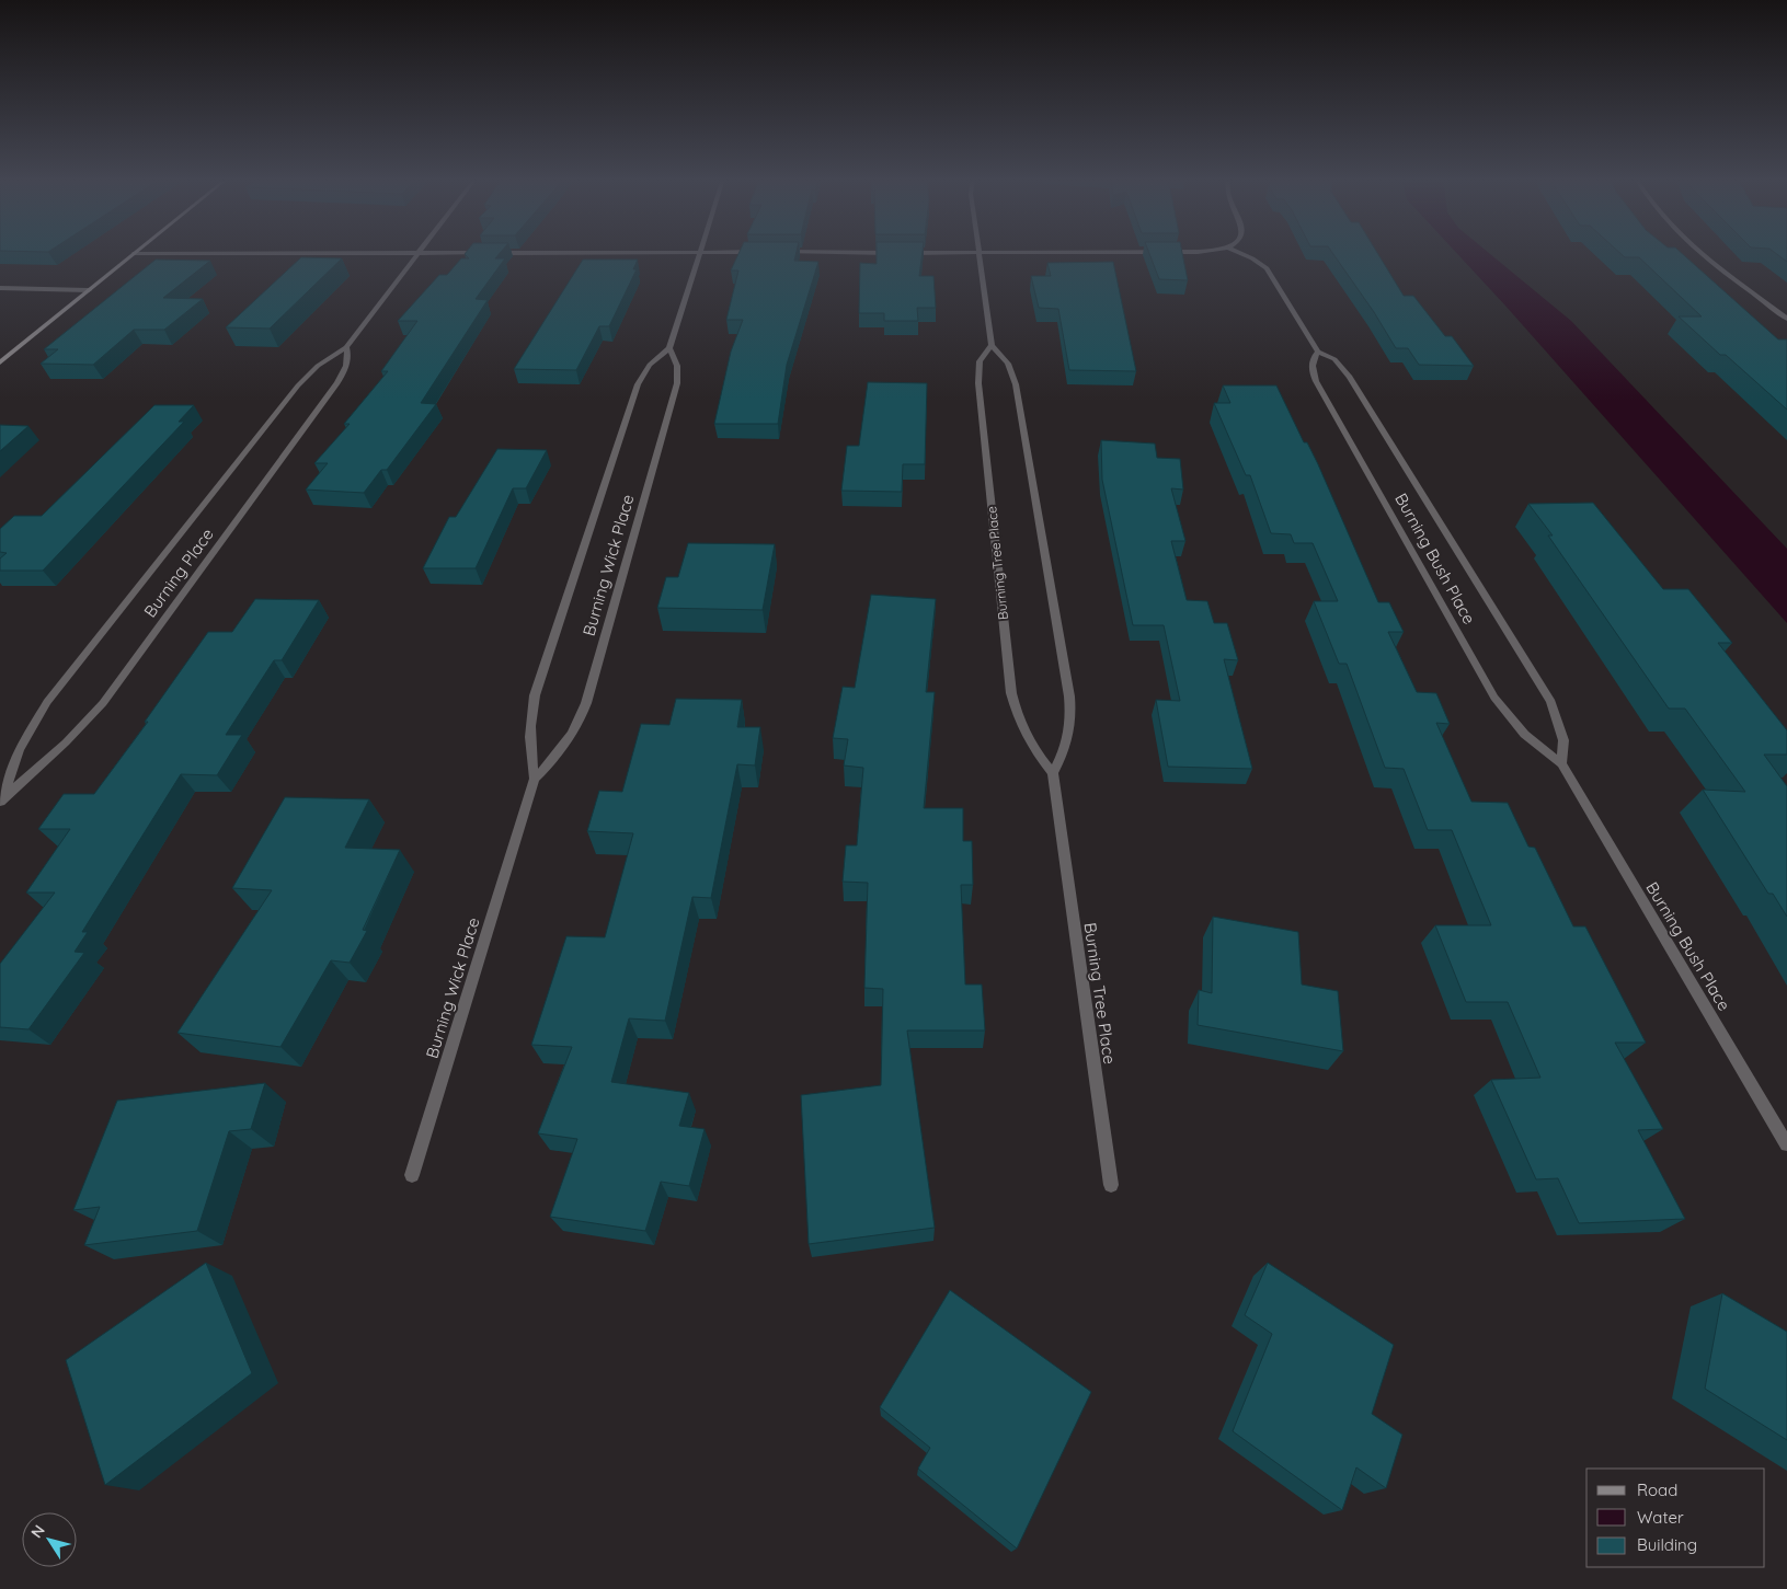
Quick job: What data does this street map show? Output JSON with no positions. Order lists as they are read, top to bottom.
{
  "streets": {
    "street": [
      "Burning Bush Place",
      "Burning Tree Place",
      "Burning Wick Place",
      "Burning Place"
    ]
  },
  "legend": ["Road", "Water", "Building"],
  "north": "top left"
}
